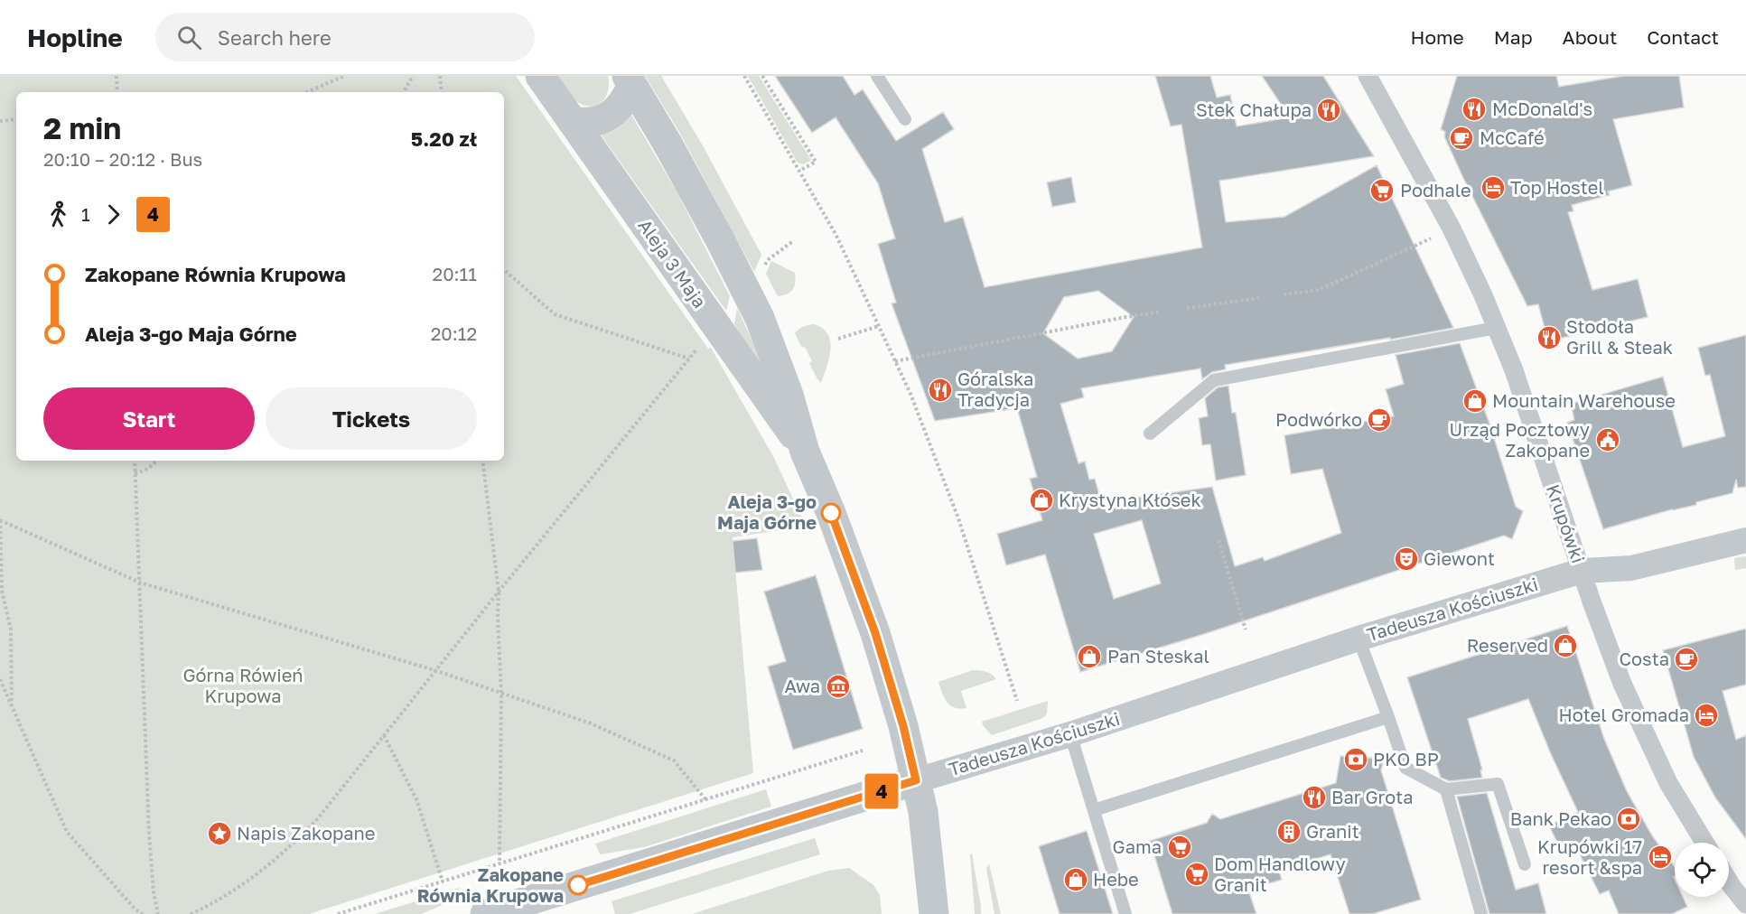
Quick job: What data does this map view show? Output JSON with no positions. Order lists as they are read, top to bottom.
{
  "streets": {
    "street": ["Aleja 3 Maja", "Krupówki", "Tadeusza Kościuszki"]
  },
  "crossings": [
    ["Aleja 3 Maja", "Tadeusza Kościuszki"],
    ["Krupówki", "Tadeusza Kościuszki"]
  ],
  "parks": ["Górna Rówień Krupowa"],
  "places": {
    "restaurant": [
      "McDonald's",
      "Stek Chałupa",
      "Stodoła Grill & Steak",
      "Góralska Tradycja",
      "Bar Grota"
    ],
    "cafe": ["McCafé", "Podwórko", "Costa"],
    "hotel": ["Top Hostel", "Hotel Gromada", "Krupówki 17 resort &spa"],
    "supermarket": ["Podhale", "Gama", "Dom Handlowy Granit"],
    "shop": [
      "Mountain Warehouse",
      "Krystyna Kłósek",
      "Reserved",
      "Pan Steskal",
      "Hebe"
    ],
    "public building": ["Urząd Pocztowy Zakopane"],
    "other": ["Aleja 3-go Maja Górne", "Zakopane Równia Krupowa"],
    "theatre": ["Giewont"],
    "museum": ["Awa"],
    "bank": ["PKO BP", "Bank Pekao"],
    "building": ["Granit"],
    "place": ["Napis Zakopane"]
  },
  "lines": ["bus line 4"],
  "page": {
    "header": "Hopline",
    "search": "Search here",
    "nav": [
      "Home",
      "Map",
      "About",
      "Contact"
    ],
    "on_map": "4",
    "heading": ["2 min", "20:10 – 20:12 · Bus", "5.20 zł"],
    "legs": ["1", "4"],
    "list": [
      {
        "name": "Zakopane Równia Krupowa",
        "value": "20:11"
      },
      {
        "name": "Aleja 3-go Maja Górne",
        "value": "20:12"
      }
    ],
    "buttons": ["Start", "Tickets"]
  }
}
